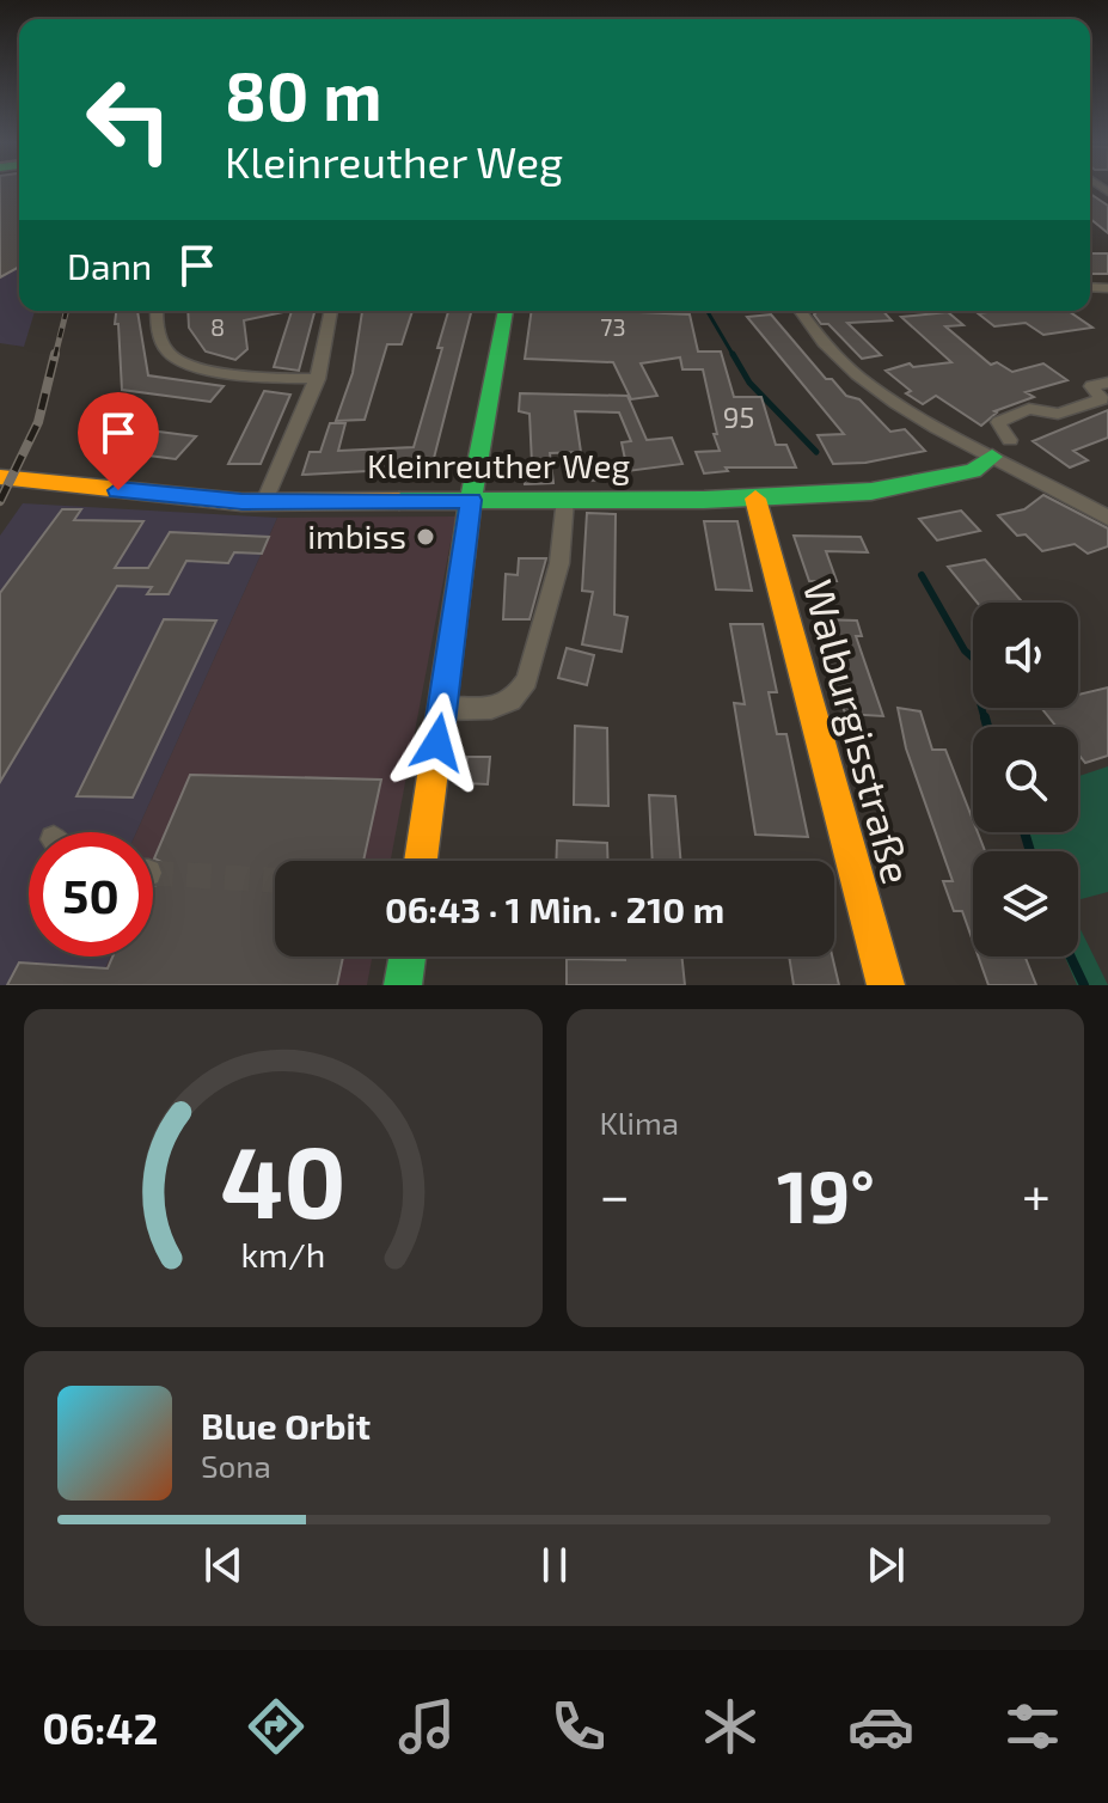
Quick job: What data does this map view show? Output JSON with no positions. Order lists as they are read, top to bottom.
{
  "streets": {
    "street": ["Kleinreuther Weg", "Walburgisstraße"]
  },
  "crossings": [
    ["Kleinreuther Weg", "Walburgisstraße"]
  ],
  "places": ["imbiss"],
  "house_numbers": ["8", "73", "95"],
  "page": {
    "turn": ["80 m", "Kleinreuther Weg"],
    "then": "Dann",
    "limit": "50",
    "trip": "06:43 · 1 Min. · 210 m",
    "tile": "Klima",
    "heat": ["−", "19°", "+"],
    "song": ["Blue Orbit", "Sona"],
    "tabs": "06:42",
    "gauge": ["40", "km/h"]
  }
}
